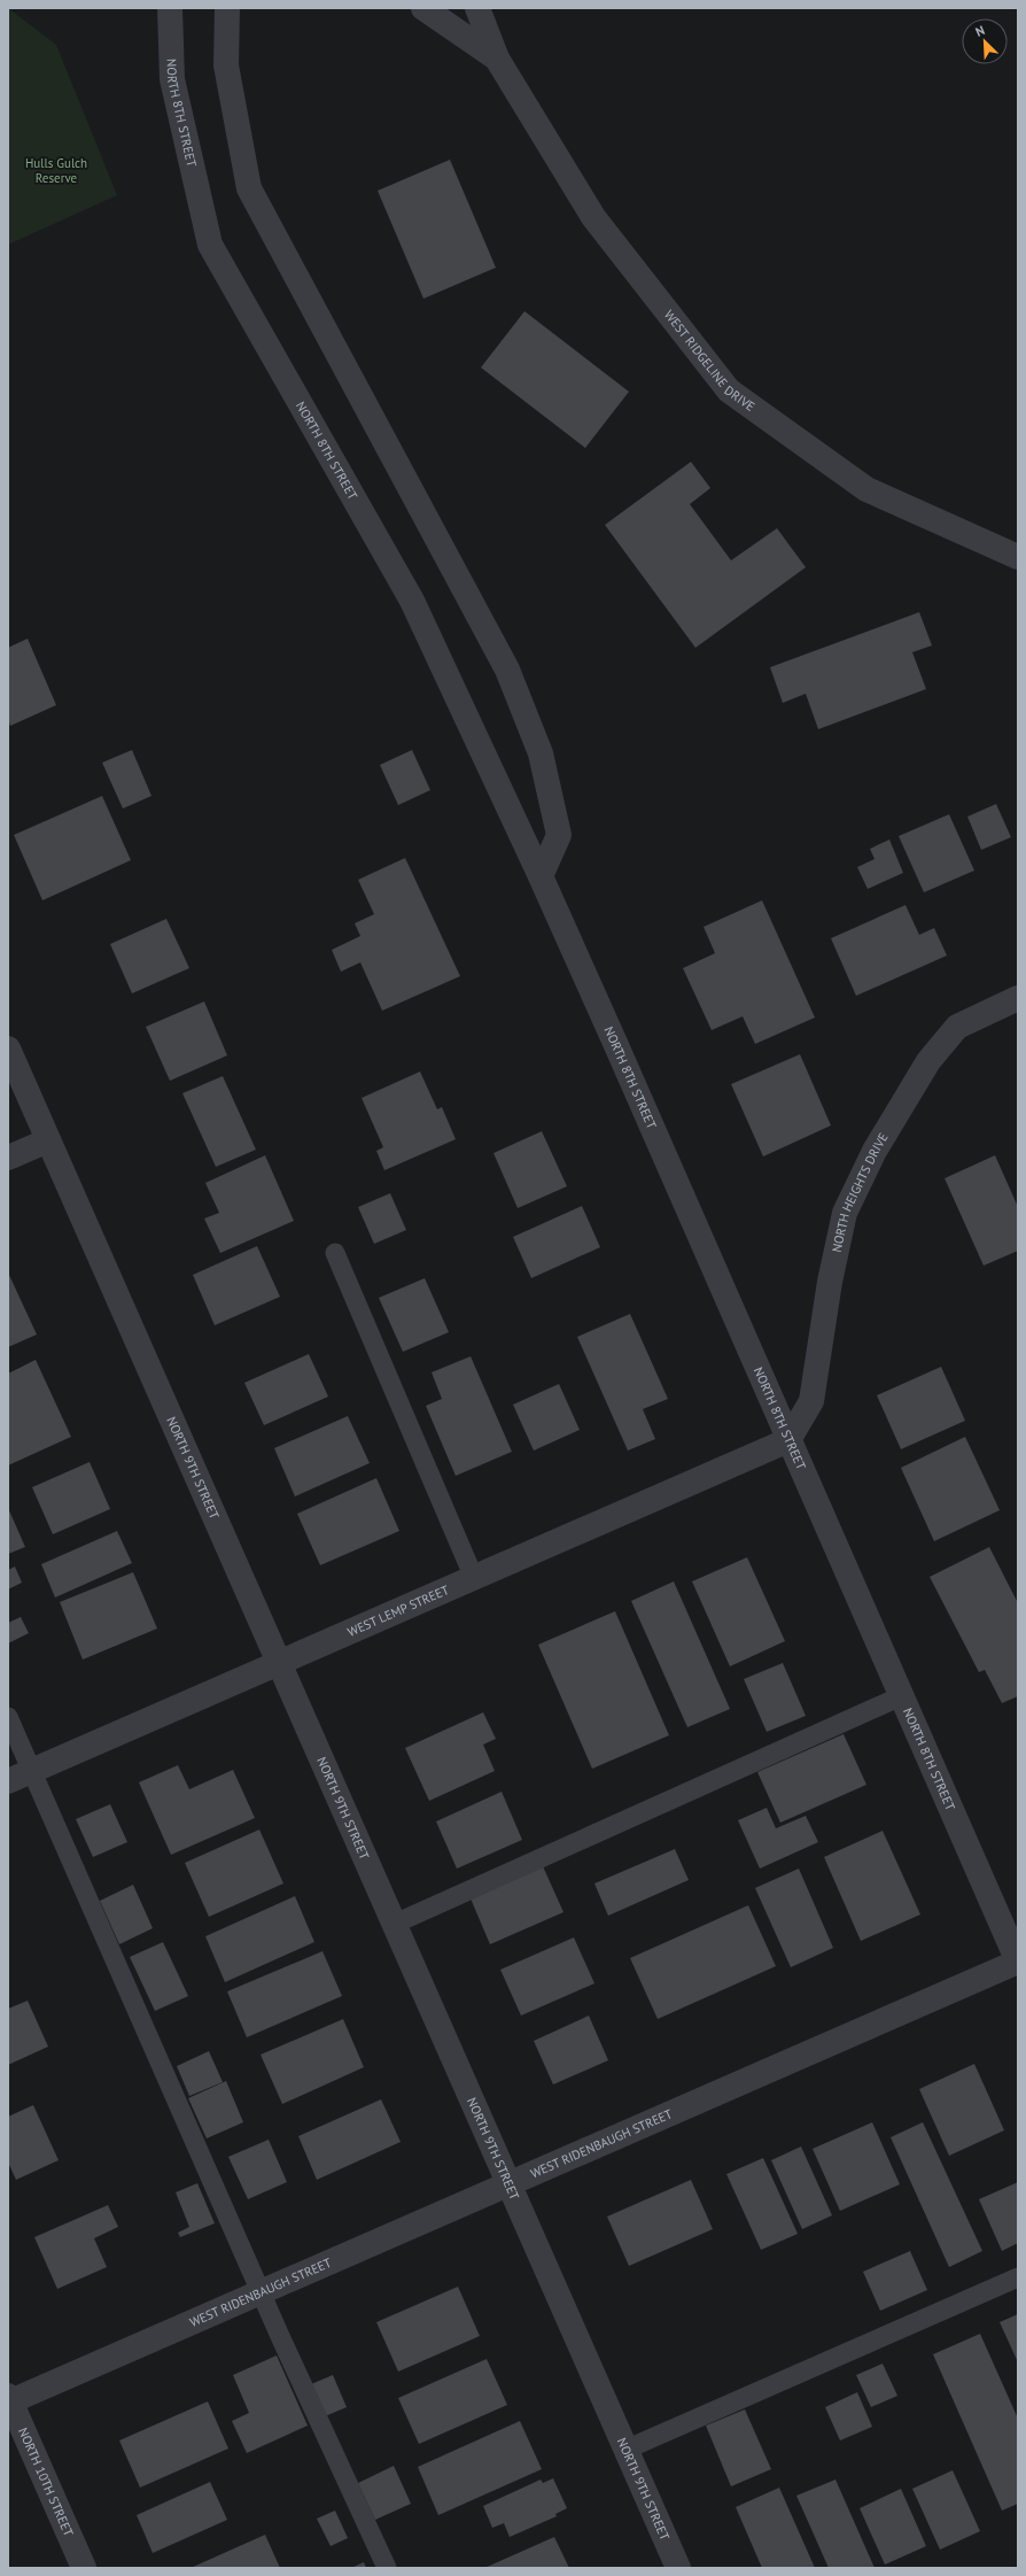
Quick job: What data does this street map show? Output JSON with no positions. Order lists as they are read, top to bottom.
{
  "streets": {
    "street": [
      "NORTH 8TH STREET",
      "WEST RIDGELINE DRIVE",
      "NORTH HEIGHTS DRIVE",
      "NORTH 9TH STREET",
      "WEST LEMP STREET",
      "WEST RIDENBAUGH STREET",
      "NORTH 10TH STREET"
    ]
  },
  "crossings": [
    ["NORTH 8TH STREET", "NORTH HEIGHTS DRIVE"],
    ["NORTH 8TH STREET", "WEST LEMP STREET"],
    ["NORTH 8TH STREET", "WEST RIDENBAUGH STREET"],
    ["NORTH HEIGHTS DRIVE", "WEST LEMP STREET"],
    ["NORTH 9TH STREET", "WEST LEMP STREET"],
    ["NORTH 9TH STREET", "WEST RIDENBAUGH STREET"],
    ["WEST RIDENBAUGH STREET", "NORTH 10TH STREET"]
  ],
  "parks": ["Hulls Gulch Reserve"],
  "north": "top left"
}
